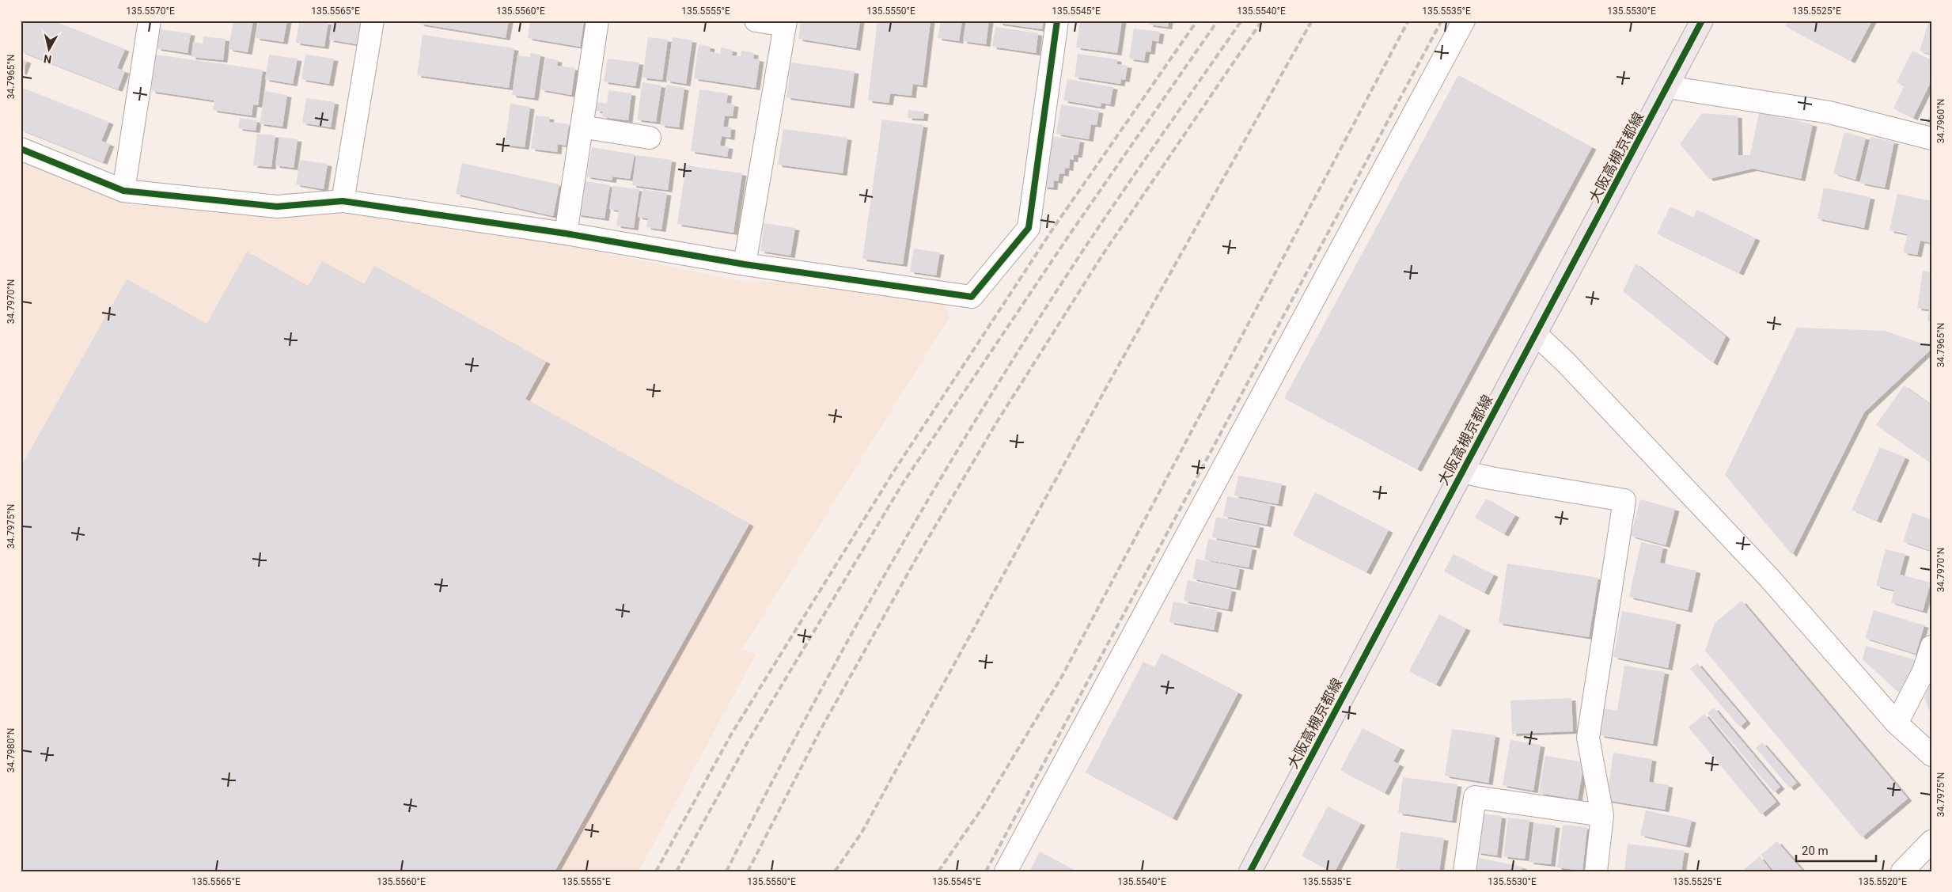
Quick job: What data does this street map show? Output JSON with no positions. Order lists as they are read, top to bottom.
{
  "streets": {
    "main road": ["大阪高槻京都線"]
  },
  "scale_bar": "20 m",
  "north": "bottom",
  "coordinates": [
    "135.5570°E",
    "135.5565°E",
    "135.5560°E",
    "135.5555°E",
    "135.5550°E",
    "135.5545°E",
    "135.5540°E",
    "135.5535°E",
    "135.5530°E",
    "135.5525°E",
    "34.7965°N",
    "34.7960°N",
    "34.7970°N",
    "34.7975°N",
    "34.7980°N",
    "135.5520°E"
  ]
}
